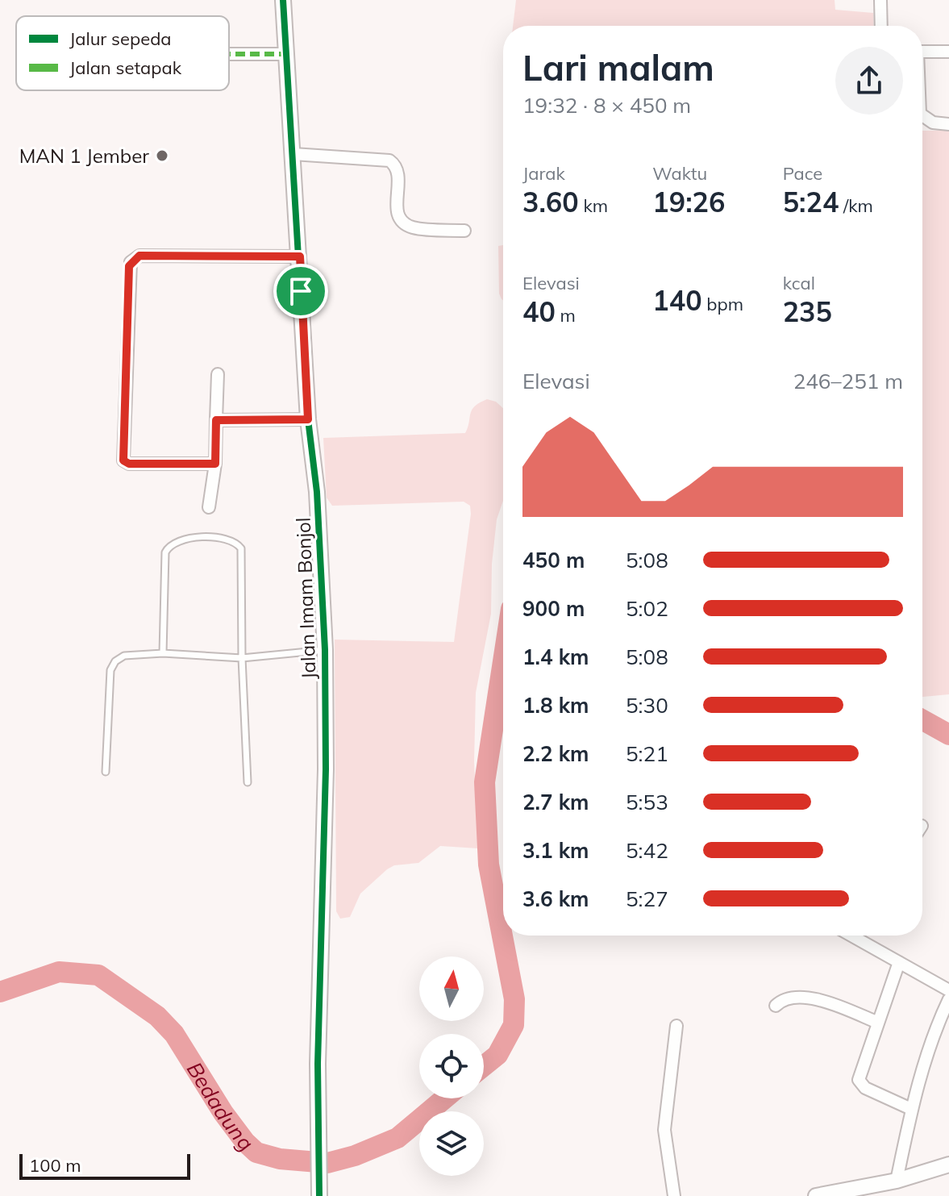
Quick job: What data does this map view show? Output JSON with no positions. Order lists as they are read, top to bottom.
{
  "streets": {
    "street": ["Jalan Imam Bonjol"]
  },
  "water": ["Bedadung"],
  "places": ["MAN 1 Jember"],
  "legend": ["Jalur sepeda", "Jalan setapak"],
  "scale_bar": "100 m",
  "north": "top",
  "page": {
    "heading": ["Lari malam", "19:32 · 8 × 450 m"],
    "stats": [
      ["Jarak", "3.60 km"],
      ["Waktu", "19:26"],
      ["Pace", "5:24 /km"],
      ["Elevasi", "40 m"],
      ["140 bpm"],
      ["kcal", "235"]
    ],
    "chart": ["Elevasi", "246–251 m"],
    "list": [
      {
        "name": "450 m",
        "note": "5:08"
      },
      {
        "name": "900 m",
        "note": "5:02"
      },
      {
        "name": "1.4 km",
        "note": "5:08"
      },
      {
        "name": "1.8 km",
        "note": "5:30"
      },
      {
        "name": "2.2 km",
        "note": "5:21"
      },
      {
        "name": "2.7 km",
        "note": "5:53"
      },
      {
        "name": "3.1 km",
        "note": "5:42"
      },
      {
        "name": "3.6 km",
        "note": "5:27"
      }
    ],
    "scale": "100 m"
  }
}
